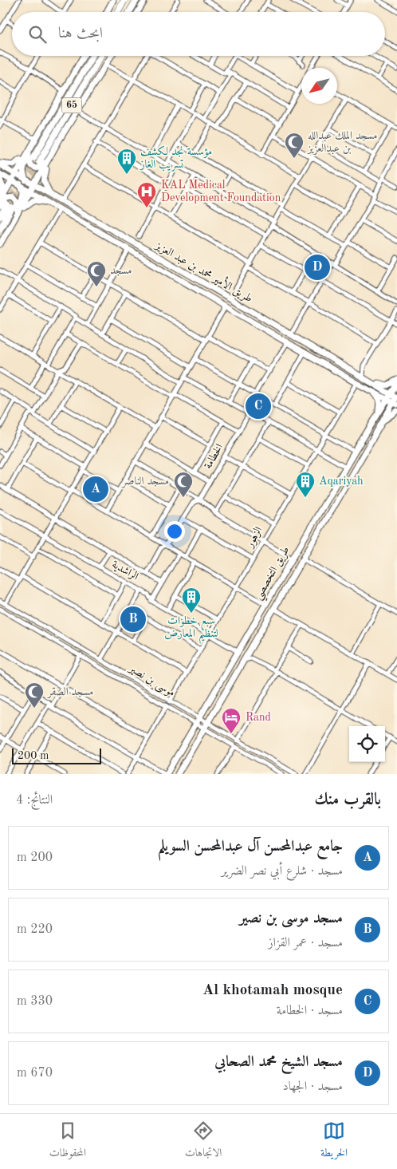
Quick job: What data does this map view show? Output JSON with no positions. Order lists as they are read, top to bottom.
{
  "streets": {
    "highway": ["65"],
    "main road": ["طريق الأمير محمد بن عبد العزيز", "طريق التخصصي"],
    "street": [
      "الخطامة",
      "الزهور",
      "الراشدية",
      "موسى بن نصير"
    ]
  },
  "crossings": [
    ["طريق الأمير محمد بن عبد العزيز", "الخطامة"],
    ["طريق الأمير محمد بن عبد العزيز", "الزهور"],
    ["طريق الأمير محمد بن عبد العزيز", "طريق التخصصي"],
    ["الزهور", "الراشدية"],
    ["الزهور", "موسى بن نصير"],
    ["الراشدية", "طريق التخصصي"],
    ["طريق التخصصي", "موسى بن نصير"]
  ],
  "places": {
    "mosque": [
      "مسجد الملك عبدالله بن عبدالعزيز",
      "مسجد",
      "مسجد الناصر",
      "مسجد الصقر"
    ],
    "building": ["مؤسسة نجد لكشف تسريب الغاز", "Aqariyah", "سبع خطوات لتنظيم المعارض"],
    "hospital": ["KAL Medical Development Foundation"],
    "hotel": ["Rand"]
  },
  "scale_bar": "200 m",
  "north": "bottom left",
  "page": {
    "search": "ابحث هنا",
    "pins": [
      "D",
      "C",
      "A",
      "B"
    ],
    "scale": "200 m",
    "heading": ["بالقرب منك", "النتائج: 4"],
    "list": [
      {
        "mark": "A",
        "name": "جامع عبدالمحسن آل عبدالمحسن السويلم",
        "note": "مسجد · شلرع أبي نصر الضرير",
        "value": "200 m"
      },
      {
        "mark": "B",
        "name": "مسجد موسى بن نصير",
        "note": "مسجد · عمر القزاز",
        "value": "220 m"
      },
      {
        "mark": "C",
        "name": "Al khotamah mosque",
        "note": "مسجد · الخطامة",
        "value": "330 m"
      },
      {
        "mark": "D",
        "name": "مسجد الشيخ محمد الصحابي",
        "note": "مسجد · الجهاد",
        "value": "670 m"
      }
    ],
    "nav": ["الخريطة", "الاتجاهات", "المحفوظات"]
  }
}
